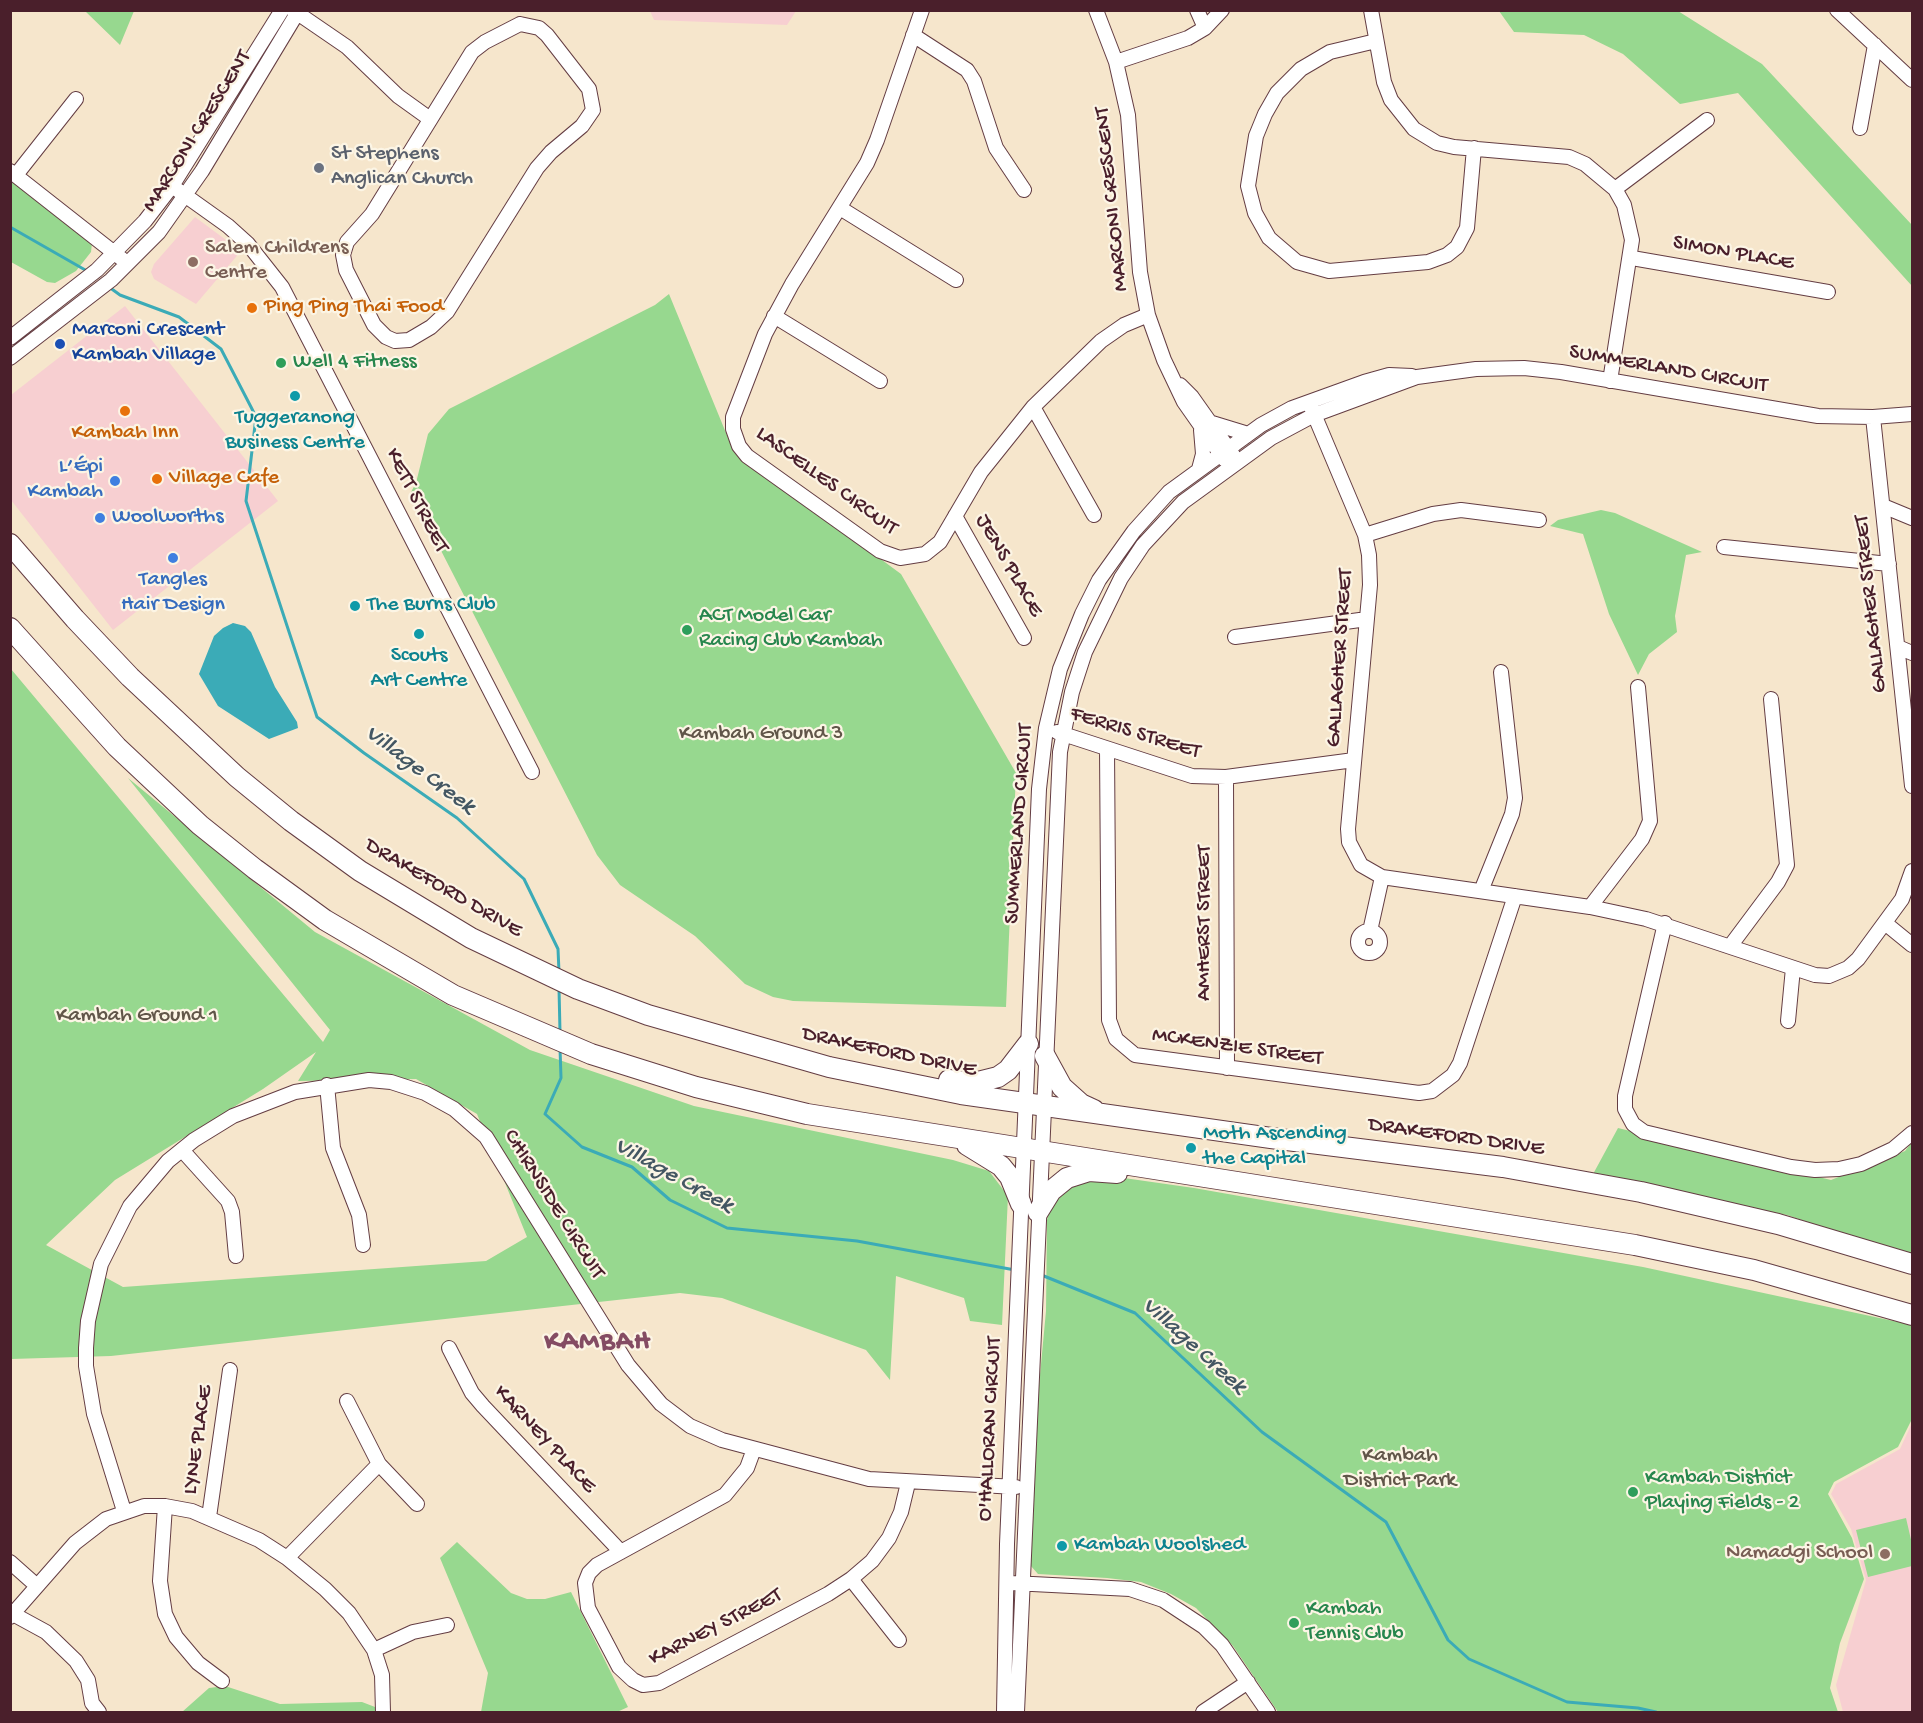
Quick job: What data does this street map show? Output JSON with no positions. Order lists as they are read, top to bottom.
{
  "streets": {
    "highway": ["DRAKEFORD DRIVE"],
    "street": [
      "MARCONI CRESCENT",
      "SIMON PLACE",
      "SUMMERLAND CIRCUIT",
      "LASCELLES CIRCUIT",
      "KETT STREET",
      "JENS PLACE",
      "GALLAGHER STREET",
      "FERRIS STREET",
      "AMHERST STREET",
      "MCKENZIE STREET",
      "CHIRNSIDE CIRCUIT",
      "O'HALLORAN CIRCUIT",
      "LYNE PLACE",
      "KARNEY PLACE",
      "KARNEY STREET"
    ]
  },
  "crossings": [
    ["MARCONI CRESCENT", "SUMMERLAND CIRCUIT"],
    ["MARCONI CRESCENT", "LASCELLES CIRCUIT"],
    ["MARCONI CRESCENT", "KETT STREET"],
    ["SUMMERLAND CIRCUIT", "GALLAGHER STREET"],
    ["SUMMERLAND CIRCUIT", "FERRIS STREET"],
    ["SUMMERLAND CIRCUIT", "DRAKEFORD DRIVE"],
    ["SUMMERLAND CIRCUIT", "O'HALLORAN CIRCUIT"],
    ["LASCELLES CIRCUIT", "JENS PLACE"],
    ["GALLAGHER STREET", "FERRIS STREET"],
    ["GALLAGHER STREET", "MCKENZIE STREET"],
    ["FERRIS STREET", "AMHERST STREET"],
    ["FERRIS STREET", "MCKENZIE STREET"],
    ["AMHERST STREET", "MCKENZIE STREET"],
    ["CHIRNSIDE CIRCUIT", "O'HALLORAN CIRCUIT"],
    ["CHIRNSIDE CIRCUIT", "KARNEY STREET"],
    ["KARNEY PLACE", "KARNEY STREET"]
  ],
  "districts": ["KAMBAH"],
  "water": ["Village Creek"],
  "parks": ["Kambah Ground 3", "Kambah Ground 1", "Kambah District Park"],
  "places": [
    "St Stephens Anglican Church",
    "Salem Childrens Centre",
    "Ping Ping Thai Food",
    "Marconi Crescent Kambah Village",
    "Well 4 Fitness",
    "Tuggeranong Business Centre",
    "Kambah Inn",
    "Village Cafe",
    "L’Épi Kambah",
    "Woolworths",
    "Tangles Hair Design",
    "The Burns Club",
    "ACT Model Car Racing Club Kambah",
    "Scouts Art Centre",
    "Moth Ascending the Capital",
    "Kambah District Playing Fields - 2",
    "Kambah Woolshed",
    "Namadgi School",
    "Kambah Tennis Club"
  ]
}
